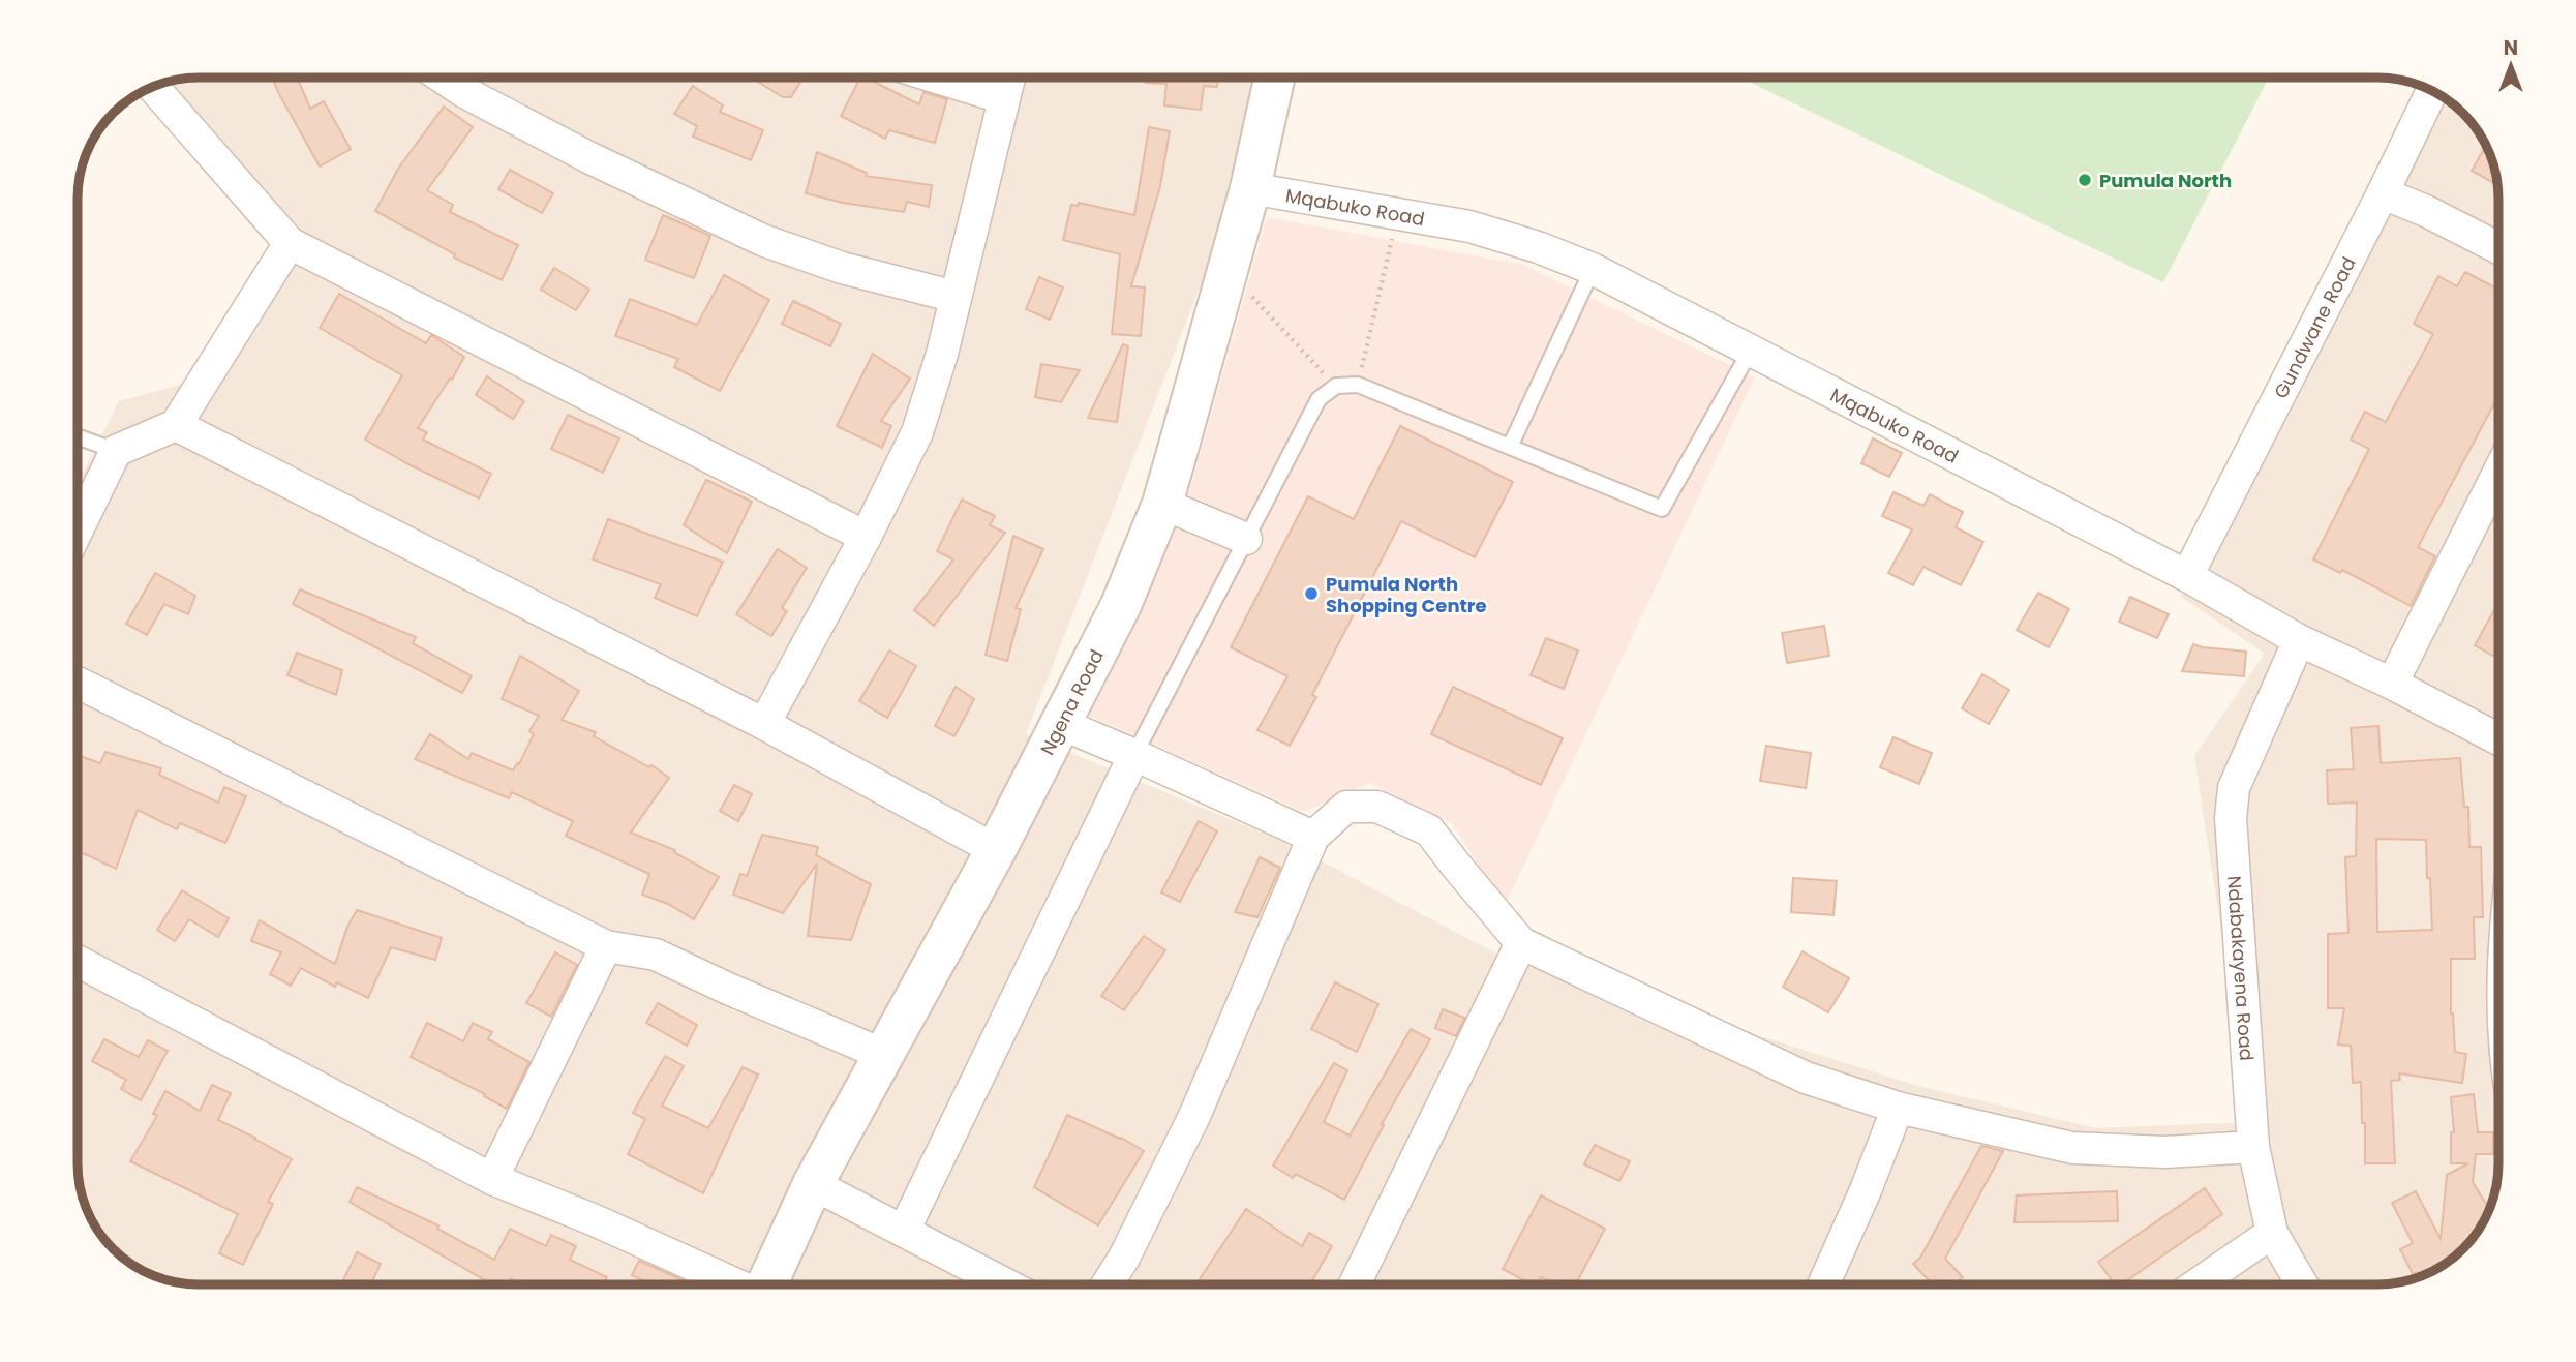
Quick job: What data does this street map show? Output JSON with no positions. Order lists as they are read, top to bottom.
{
  "streets": {
    "street": [
      "Mqabuko Road",
      "Gundwane Road",
      "Ngena Road",
      "Ndabakayena Road"
    ]
  },
  "crossings": [
    ["Mqabuko Road", "Gundwane Road"],
    ["Mqabuko Road", "Ngena Road"],
    ["Mqabuko Road", "Ndabakayena Road"]
  ],
  "places": ["Pumula North", "Pumula North Shopping Centre"],
  "north": "top"
}
